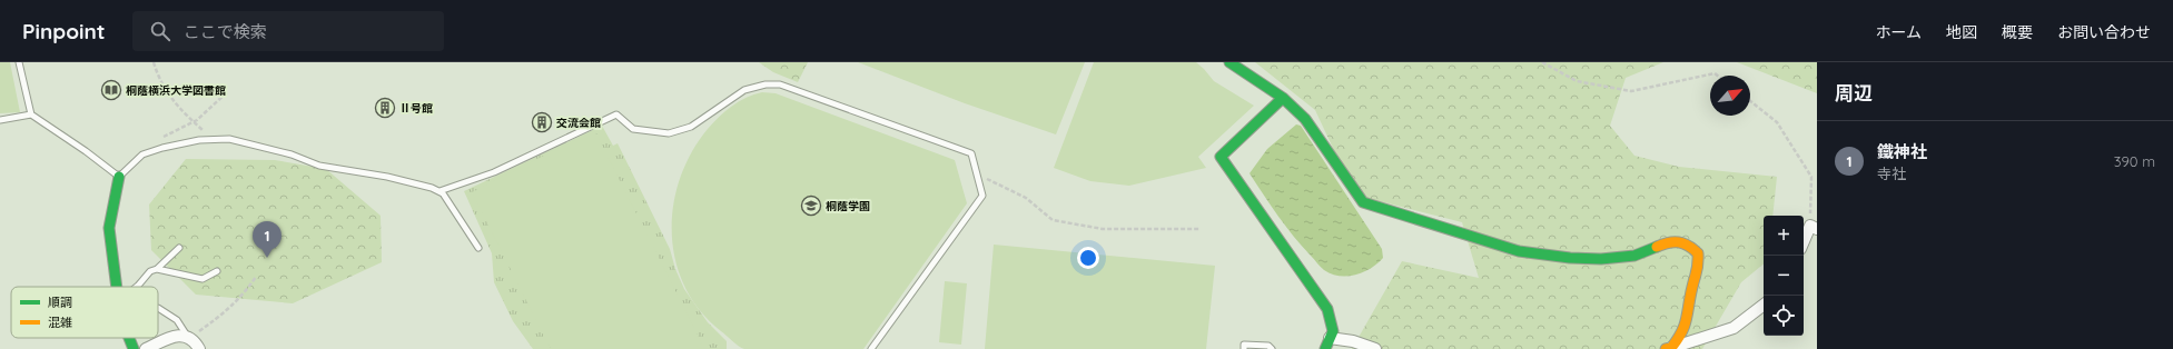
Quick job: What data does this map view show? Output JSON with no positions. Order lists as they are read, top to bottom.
{
  "places": {
    "library": ["桐蔭横浜大学図書館"],
    "building": ["Ⅱ号館", "交流会館"],
    "school or university": ["桐蔭学園"]
  },
  "legend": ["順調", "混雑"],
  "north": "top right",
  "page": {
    "header": "Pinpoint",
    "search": "ここで検索",
    "nav": [
      "ホーム",
      "地図",
      "概要",
      "お問い合わせ"
    ],
    "heading": "周辺",
    "list": [
      {
        "mark": "1",
        "name": "鐵神社",
        "note": "寺社",
        "value": "390 m"
      }
    ],
    "map_buttons": ["+", "−"],
    "pins": "1"
  }
}
